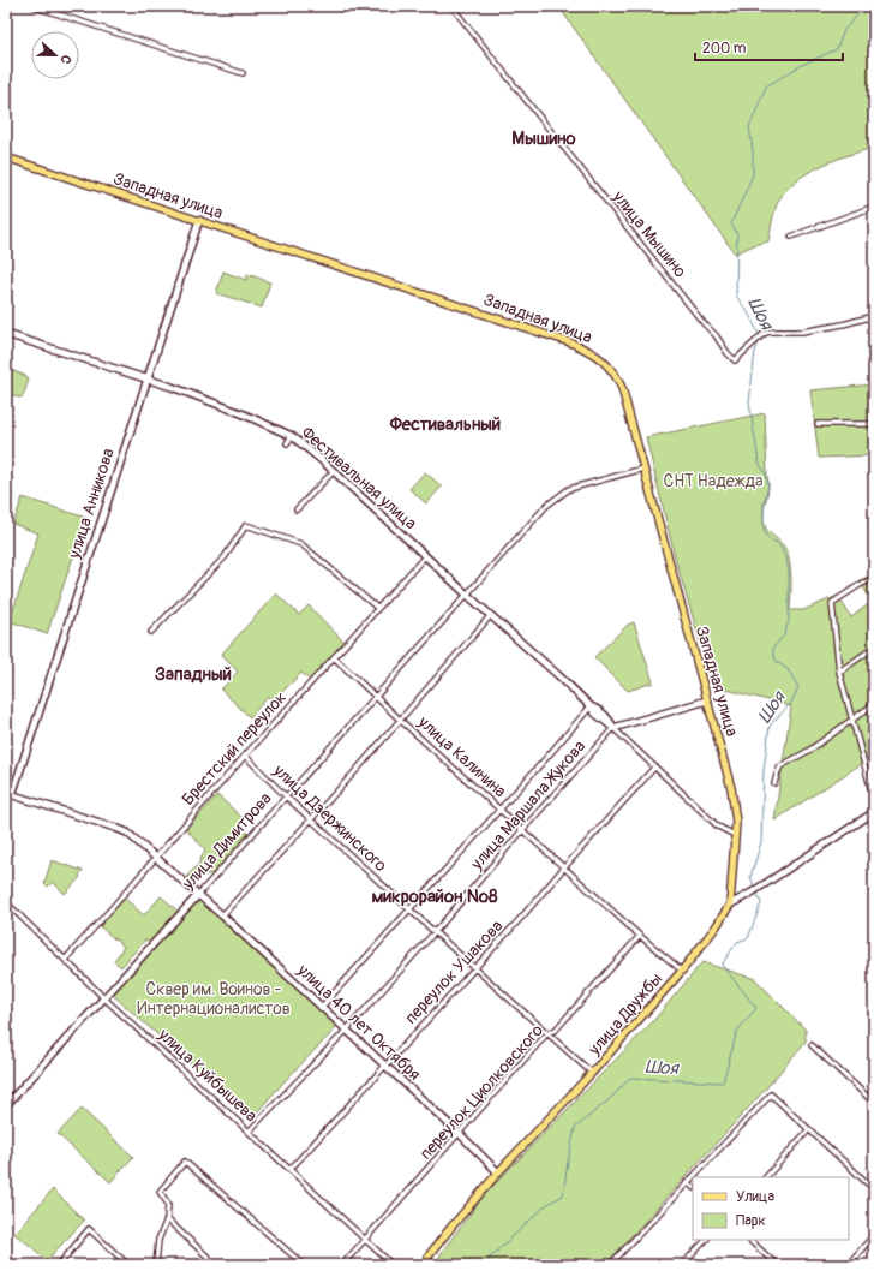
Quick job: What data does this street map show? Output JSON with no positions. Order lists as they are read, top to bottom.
{
  "streets": {
    "main road": ["Западная улица", "улица Дружбы"],
    "street": [
      "улица Мышино",
      "Фестивальная улица",
      "улица Анникова",
      "Брестский переулок",
      "улица Калинина",
      "улица Маршала Жукова",
      "улица Дзержинского",
      "улица Димитрова",
      "переулок Ушакова",
      "улица 40 лет Октября",
      "улица Куйбышева",
      "переулок Циолковского"
    ]
  },
  "crossings": [
    ["Западная улица", "Фестивальная улица"],
    ["Западная улица", "улица Анникова"],
    ["Западная улица", "улица Димитрова"],
    ["Западная улица", "улица Дружбы"],
    ["Фестивальная улица", "улица Анникова"],
    ["Фестивальная улица", "Брестский переулок"],
    ["Фестивальная улица", "улица Маршала Жукова"],
    ["Фестивальная улица", "улица Димитрова"],
    ["Фестивальная улица", "переулок Ушакова"],
    ["улица Анникова", "улица 40 лет Октября"],
    ["Брестский переулок", "улица Калинина"],
    ["Брестский переулок", "улица Дзержинского"],
    ["Брестский переулок", "улица 40 лет Октября"],
    ["Брестский переулок", "улица Куйбышева"],
    ["улица Калинина", "улица Маршала Жукова"],
    ["улица Калинина", "улица Димитрова"],
    ["улица Калинина", "переулок Ушакова"],
    ["улица Калинина", "улица Дружбы"],
    ["улица Калинина", "переулок Циолковского"],
    ["улица Маршала Жукова", "улица Дзержинского"],
    ["улица Маршала Жукова", "улица 40 лет Октября"],
    ["улица Маршала Жукова", "улица Куйбышева"],
    ["улица Дзержинского", "улица Димитрова"],
    ["улица Дзержинского", "переулок Ушакова"],
    ["улица Дзержинского", "улица Дружбы"],
    ["улица Дзержинского", "переулок Циолковского"],
    ["улица Димитрова", "улица 40 лет Октября"],
    ["улица Димитрова", "улица Куйбышева"],
    ["переулок Ушакова", "улица 40 лет Октября"],
    ["переулок Ушакова", "улица Куйбышева"],
    ["улица Дружбы", "улица 40 лет Октября"],
    ["улица 40 лет Октября", "переулок Циолковского"],
    ["улица Куйбышева", "переулок Циолковского"]
  ],
  "districts": [
    "Мышино",
    "Фестивальный",
    "Западный",
    "микрорайон №8"
  ],
  "water": ["Шоя"],
  "parks": ["СНТ Надежда", "Сквер им. Воинов - Интернационалистов"],
  "legend": ["Улица", "Парк"],
  "scale_bar": "200 m",
  "north": "right"
}
